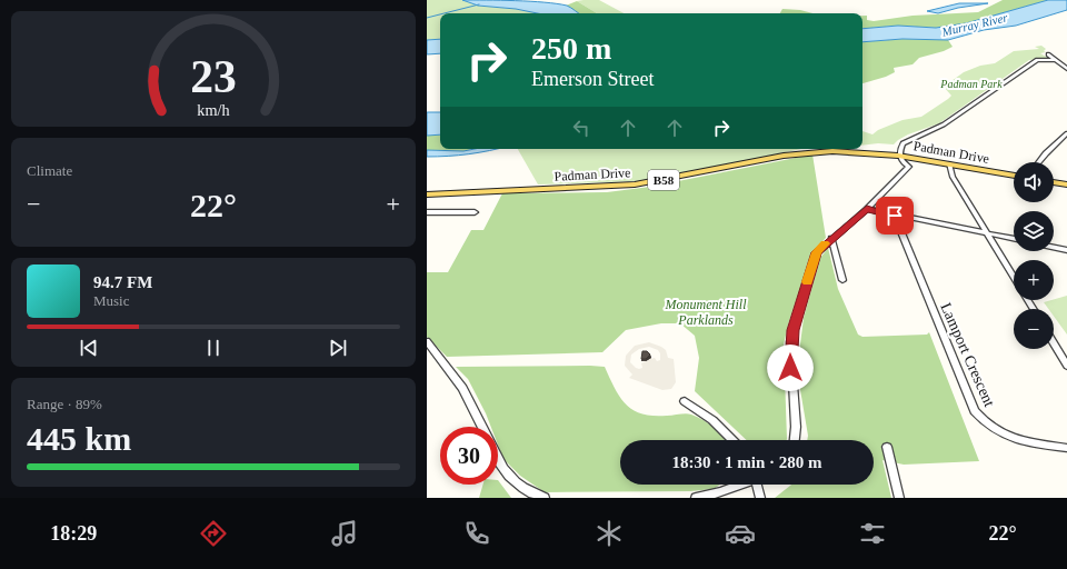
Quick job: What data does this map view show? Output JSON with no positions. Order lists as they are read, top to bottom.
{
  "streets": {
    "main road": ["Padman Drive", "B58"],
    "street": ["Lamport Crescent"]
  },
  "water": ["Murray River"],
  "parks": ["Padman Park", "Monument Hill Parklands"],
  "page": {
    "turn": ["250 m", "Emerson Street"],
    "tile": [
      "Climate",
      ["Range · 89%", "445 km"]
    ],
    "map_buttons": ["+", "−"],
    "heat": ["−", "22°", "+"],
    "song": ["94.7 FM", "Music"],
    "limit": "30",
    "trip": "18:30 · 1 min · 280 m",
    "tabs": ["18:29", "22°"],
    "gauge": ["23", "km/h"]
  }
}
